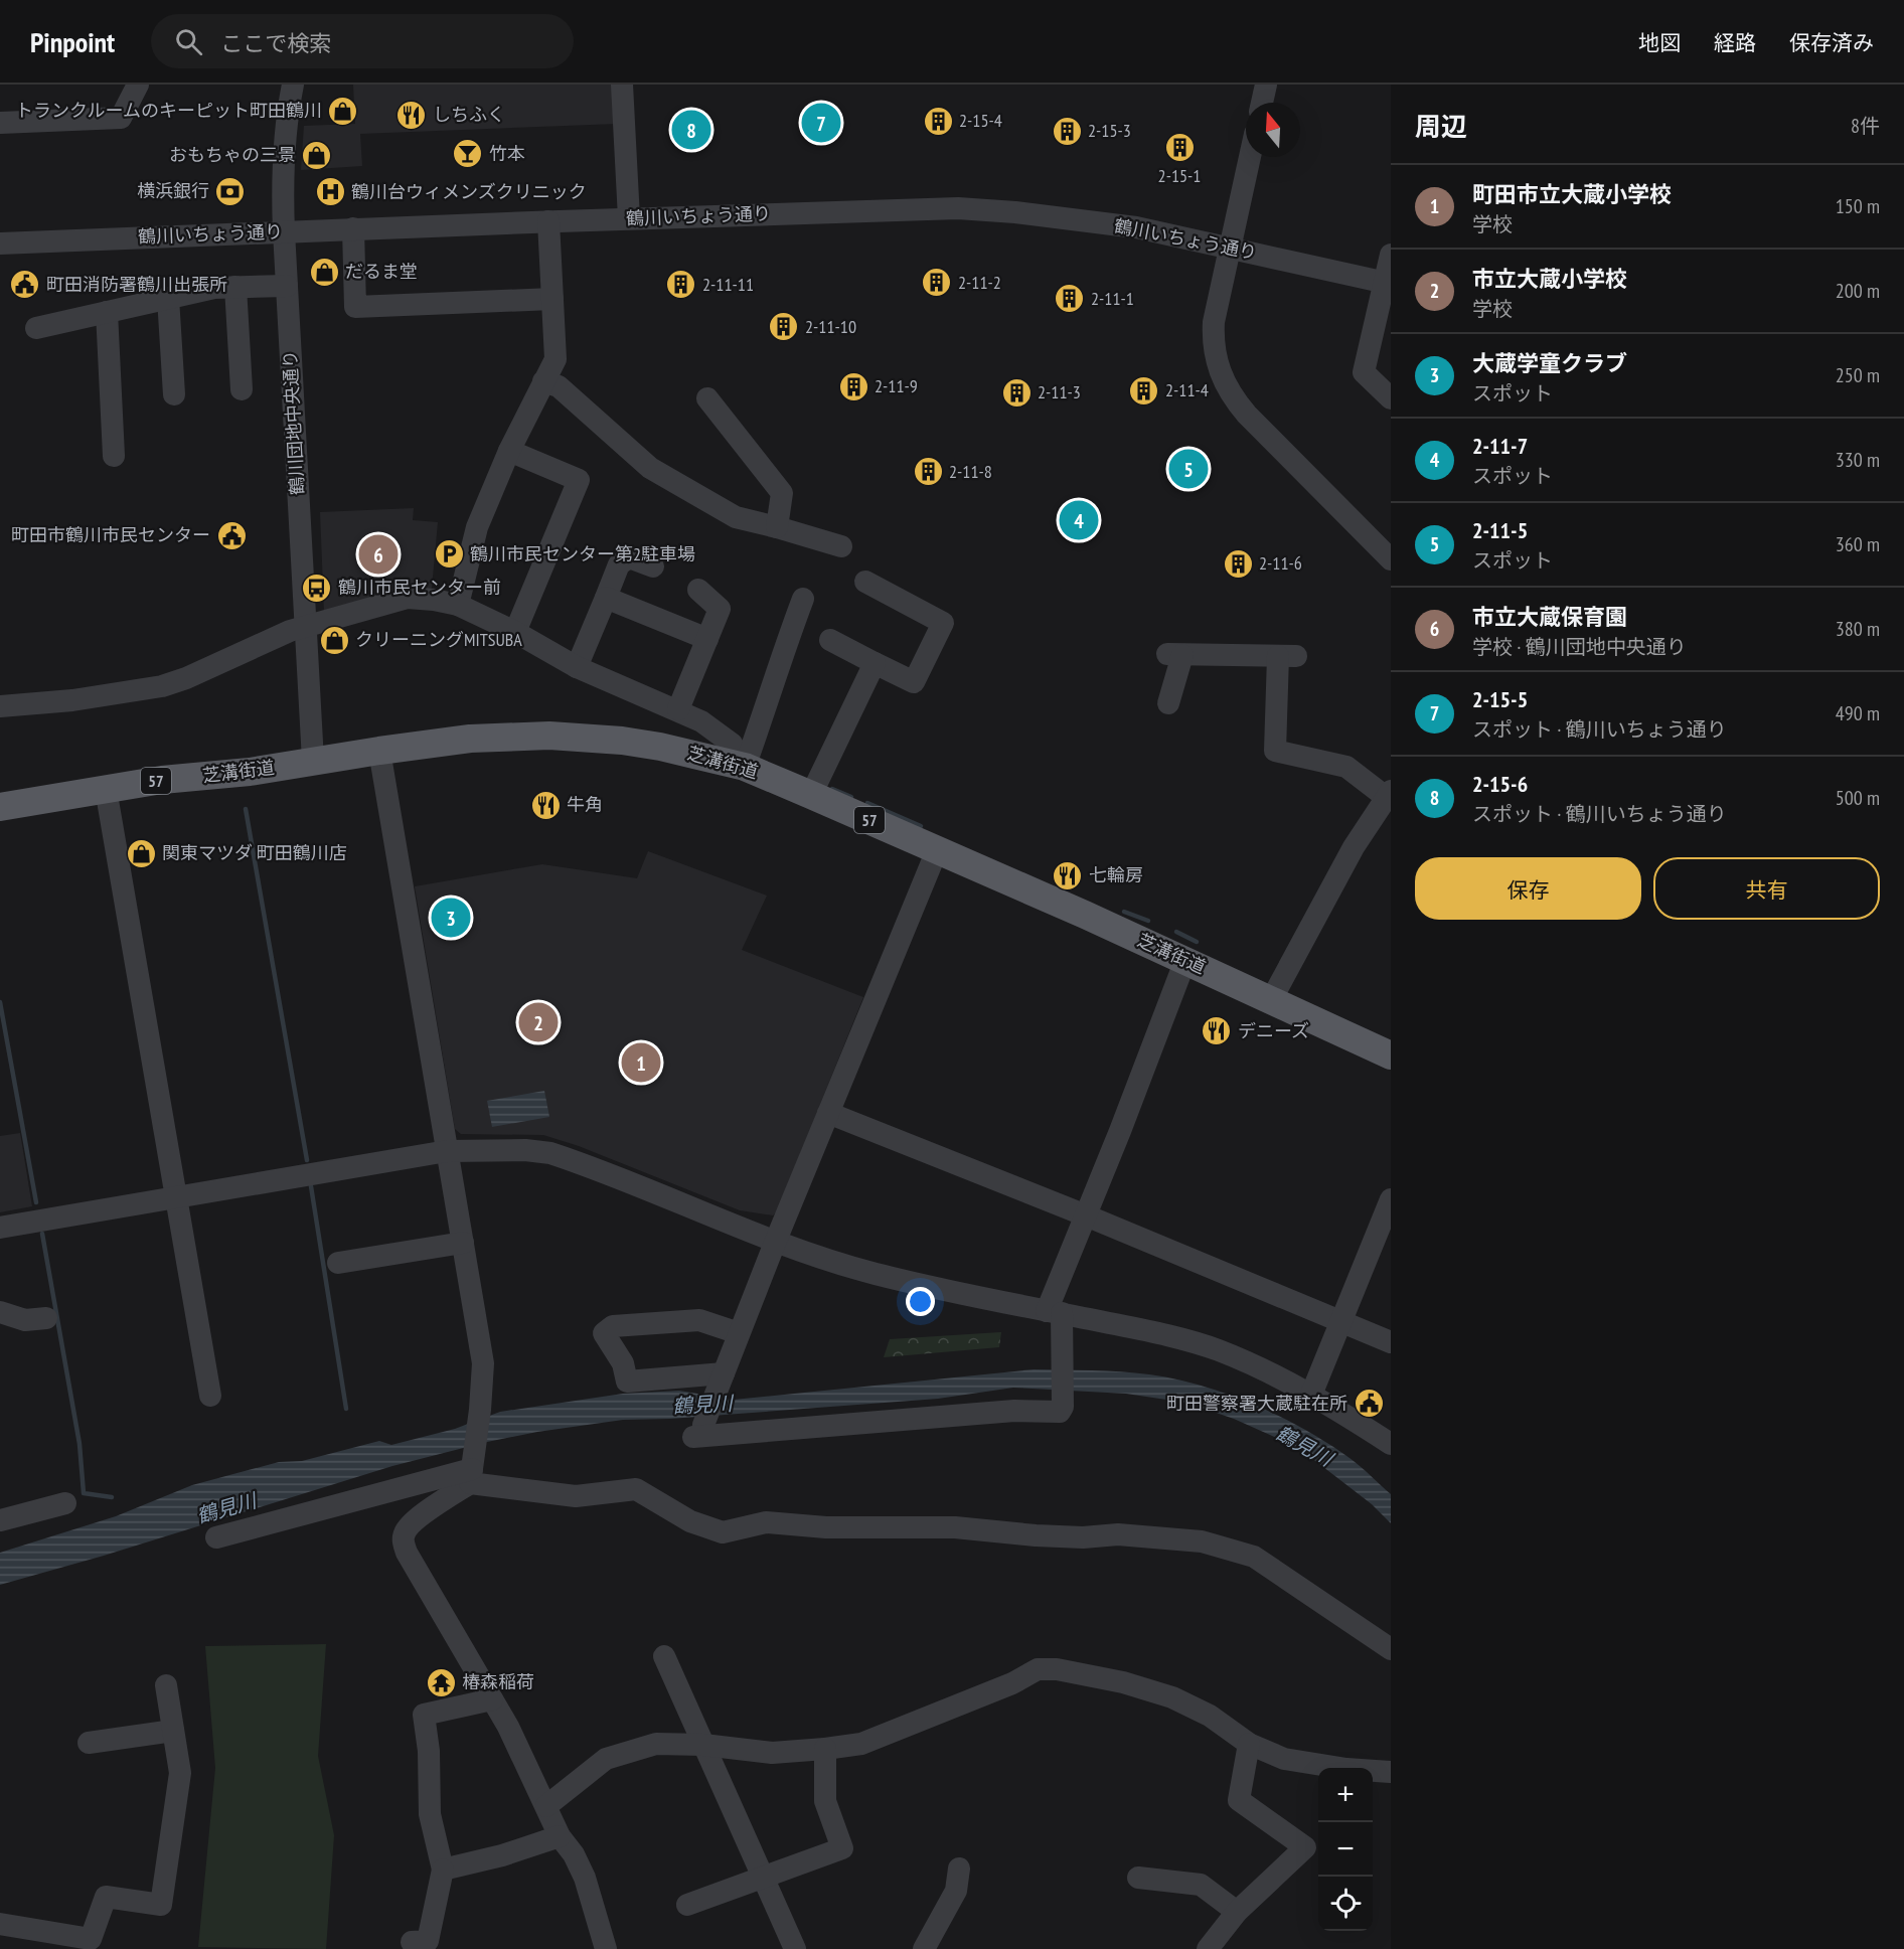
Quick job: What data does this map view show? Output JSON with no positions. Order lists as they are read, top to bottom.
{
  "streets": {
    "main road": ["芝溝街道", "57"],
    "street": ["鶴川いちょう通り", "鶴川団地中央通り"]
  },
  "crossings": [
    ["鶴川いちょう通り", "鶴川団地中央通り"],
    ["鶴川団地中央通り", "芝溝街道"]
  ],
  "water": ["鶴見川"],
  "places": {
    "shop": [
      "トランクルームのキーピット町田鶴川",
      "おもちゃの三景",
      "だるま堂",
      "クリーニングMITSUBA",
      "関東マツダ 町田鶴川店"
    ],
    "restaurant": [
      "しちふく",
      "牛角",
      "七輪房",
      "デニーズ"
    ],
    "building": [
      "2-15-4",
      "2-15-3",
      "2-15-1",
      "2-11-2",
      "2-11-11",
      "2-11-1",
      "2-11-10",
      "2-11-9",
      "2-11-4",
      "2-11-3",
      "2-11-8",
      "2-11-6"
    ],
    "bar": ["竹本"],
    "bank": ["横浜銀行"],
    "hospital": ["鶴川台ウィメンズクリニック"],
    "public building": ["町田消防署鶴川出張所", "町田市鶴川市民センター", "町田警察署大蔵駐在所"],
    "parking": ["鶴川市民センター第2駐車場"],
    "bus stop": ["鶴川市民センター前"],
    "temple": ["椿森稲荷"]
  },
  "north": "top",
  "page": {
    "header": "Pinpoint",
    "search": "ここで検索",
    "nav": ["地図", "経路", "保存済み"],
    "heading": ["周辺", "8件"],
    "pins": [
      "7",
      "8",
      "5",
      "4",
      "6",
      "3",
      "2",
      "1"
    ],
    "list": [
      {
        "mark": "1",
        "name": "町田市立大蔵小学校",
        "note": "学校",
        "value": "150 m"
      },
      {
        "mark": "2",
        "name": "市立大蔵小学校",
        "note": "学校",
        "value": "200 m"
      },
      {
        "mark": "3",
        "name": "大蔵学童クラブ",
        "note": "スポット",
        "value": "250 m"
      },
      {
        "mark": "4",
        "name": "2-11-7",
        "note": "スポット",
        "value": "330 m"
      },
      {
        "mark": "5",
        "name": "2-11-5",
        "note": "スポット",
        "value": "360 m"
      },
      {
        "mark": "6",
        "name": "市立大蔵保育園",
        "note": "学校 · 鶴川団地中央通り",
        "value": "380 m"
      },
      {
        "mark": "7",
        "name": "2-15-5",
        "note": "スポット · 鶴川いちょう通り",
        "value": "490 m"
      },
      {
        "mark": "8",
        "name": "2-15-6",
        "note": "スポット · 鶴川いちょう通り",
        "value": "500 m"
      }
    ],
    "buttons": ["保存", "共有"],
    "map_buttons": ["+", "−"]
  }
}
